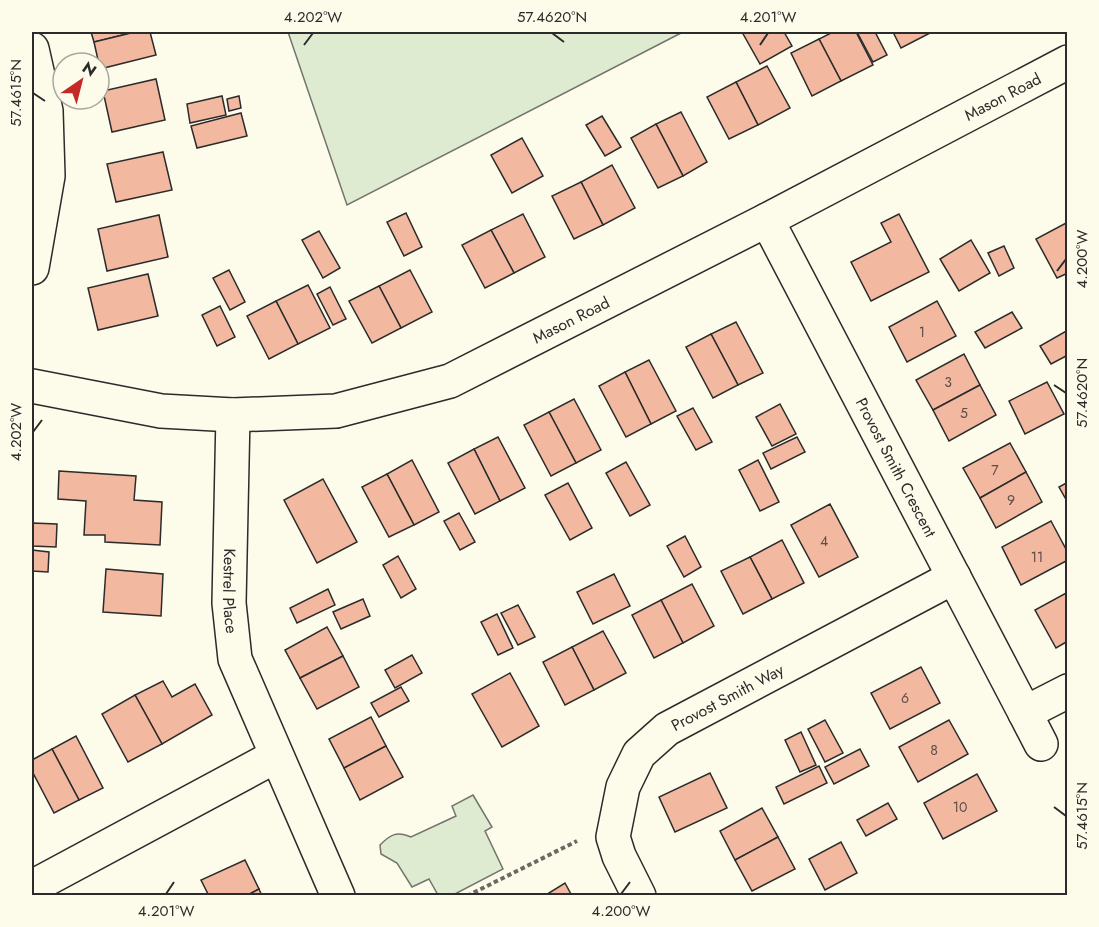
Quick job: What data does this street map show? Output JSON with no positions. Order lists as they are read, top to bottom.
{
  "streets": {
    "street": [
      "Mason Road",
      "Provost Smith Crescent",
      "Kestrel Place",
      "Provost Smith Way"
    ]
  },
  "crossings": [
    ["Mason Road", "Provost Smith Crescent"],
    ["Mason Road", "Kestrel Place"],
    ["Provost Smith Crescent", "Provost Smith Way"]
  ],
  "house_numbers": [
    "1",
    "3",
    "5",
    "7",
    "9",
    "4",
    "11",
    "6",
    "8",
    "10"
  ],
  "north": "top right",
  "coordinates": [
    "4.202°W",
    "57.4620°N",
    "4.201°W",
    "57.4615°N",
    "4.200°W"
  ]
}
